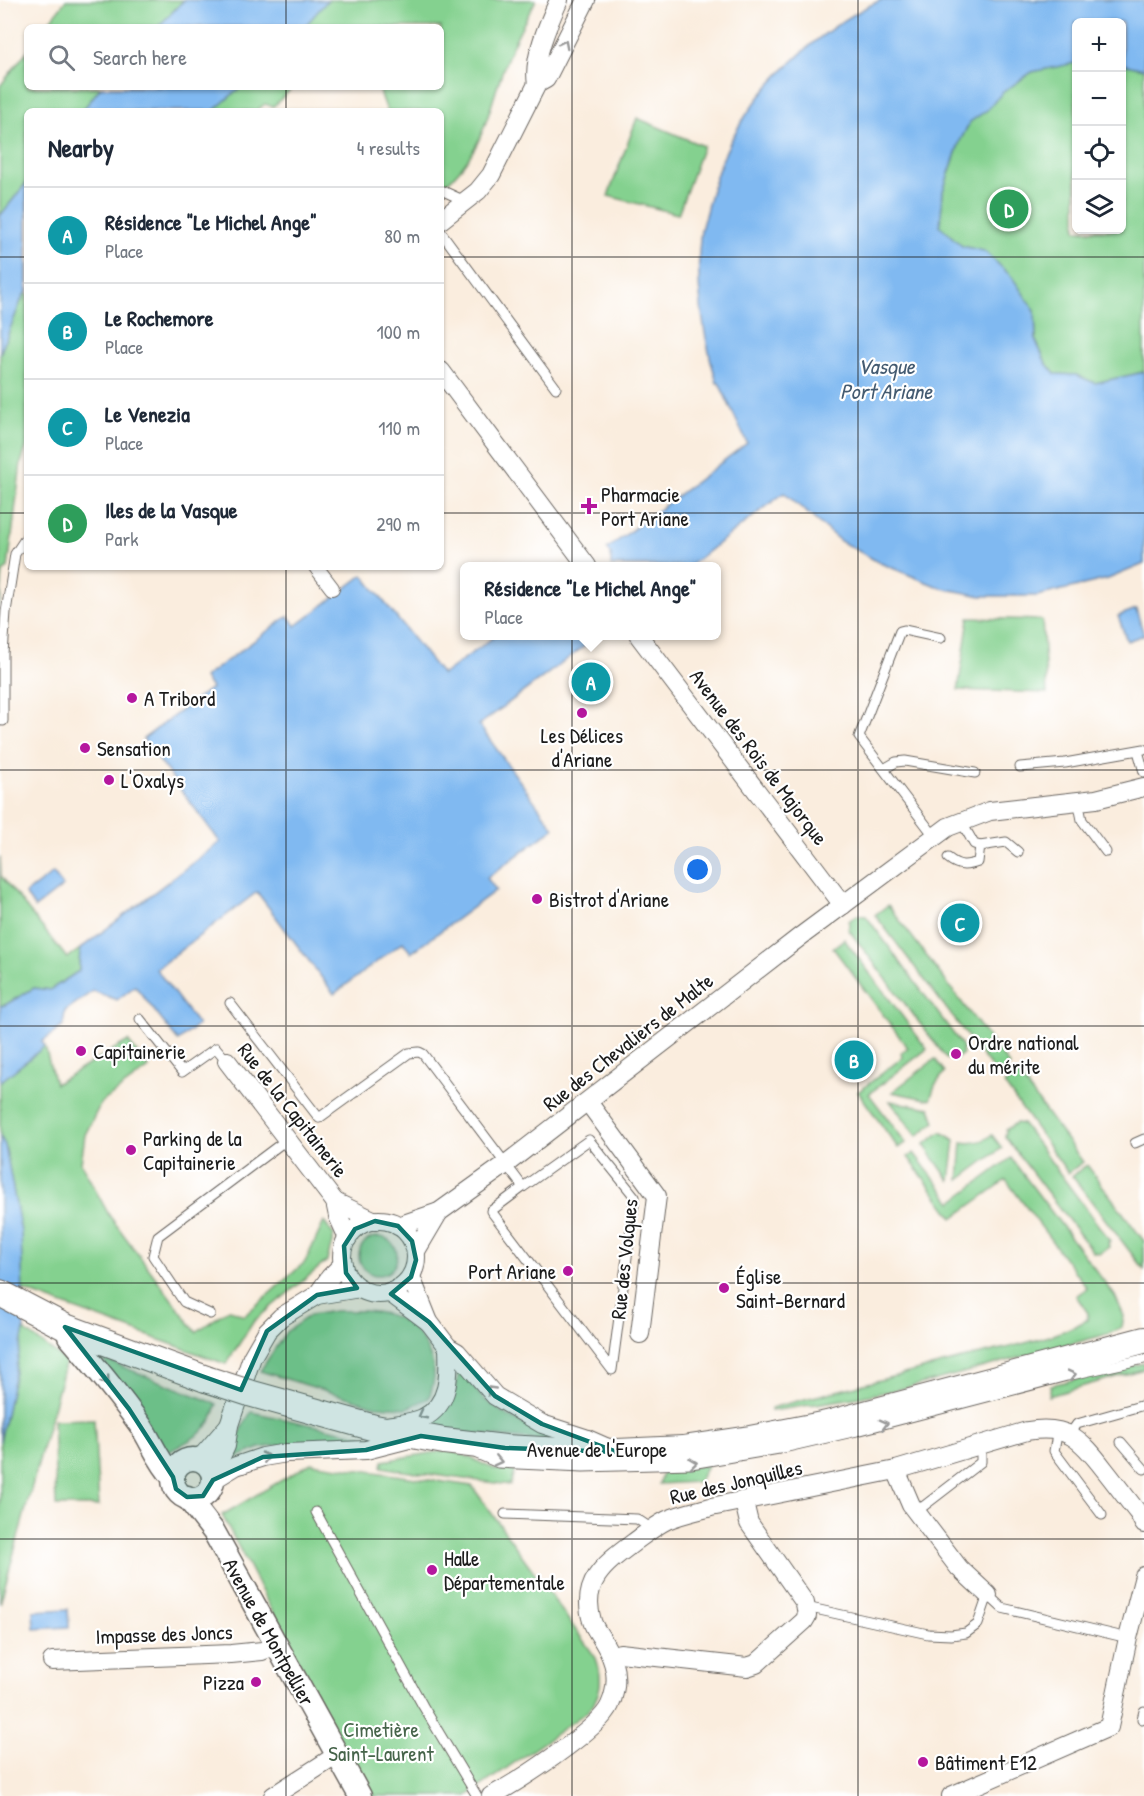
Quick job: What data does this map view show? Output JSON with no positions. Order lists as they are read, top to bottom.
{
  "streets": {
    "main road": ["Avenue de l'Europe"],
    "street": [
      "Avenue des Rois de Majorque",
      "Rue des Chevaliers de Malte",
      "Rue de la Capitainerie",
      "Rue des Volques",
      "Rue des Jonquilles",
      "Avenue de Montpellier",
      "Impasse des Joncs"
    ]
  },
  "crossings": [
    ["Avenue des Rois de Majorque", "Rue des Chevaliers de Malte"],
    ["Rue des Chevaliers de Malte", "Rue des Volques"],
    ["Avenue de Montpellier", "Impasse des Joncs"]
  ],
  "water": ["Vasque Port Ariane"],
  "parks": ["Cimetière Saint-Laurent"],
  "places": {
    "health": ["Pharmacie Port Ariane"],
    "other": [
      "A Tribord",
      "Les Délices d'Ariane",
      "Sensation",
      "L'Oxalys",
      "Bistrot d'Ariane",
      "Capitainerie",
      "Ordre national du mérite",
      "Parking de la Capitainerie",
      "Port Ariane",
      "Église Saint-Bernard",
      "Halle Départementale",
      "Pizza",
      "Bâtiment E12"
    ]
  },
  "page": {
    "map_buttons": ["+", "−"],
    "search": "Search here",
    "heading": ["Nearby", "4 results"],
    "list": [
      {
        "mark": "A",
        "name": "Résidence \"Le Michel Ange\"",
        "note": "Place",
        "value": "80 m"
      },
      {
        "mark": "B",
        "name": "Le Rochemore",
        "note": "Place",
        "value": "100 m"
      },
      {
        "mark": "C",
        "name": "Le Venezia",
        "note": "Place",
        "value": "110 m"
      },
      {
        "mark": "D",
        "name": "Iles de la Vasque",
        "note": "Park",
        "value": "290 m"
      }
    ],
    "pins": [
      "D",
      "A",
      "C",
      "B"
    ],
    "popup": ["Résidence \"Le Michel Ange\"", "Place"]
  }
}
